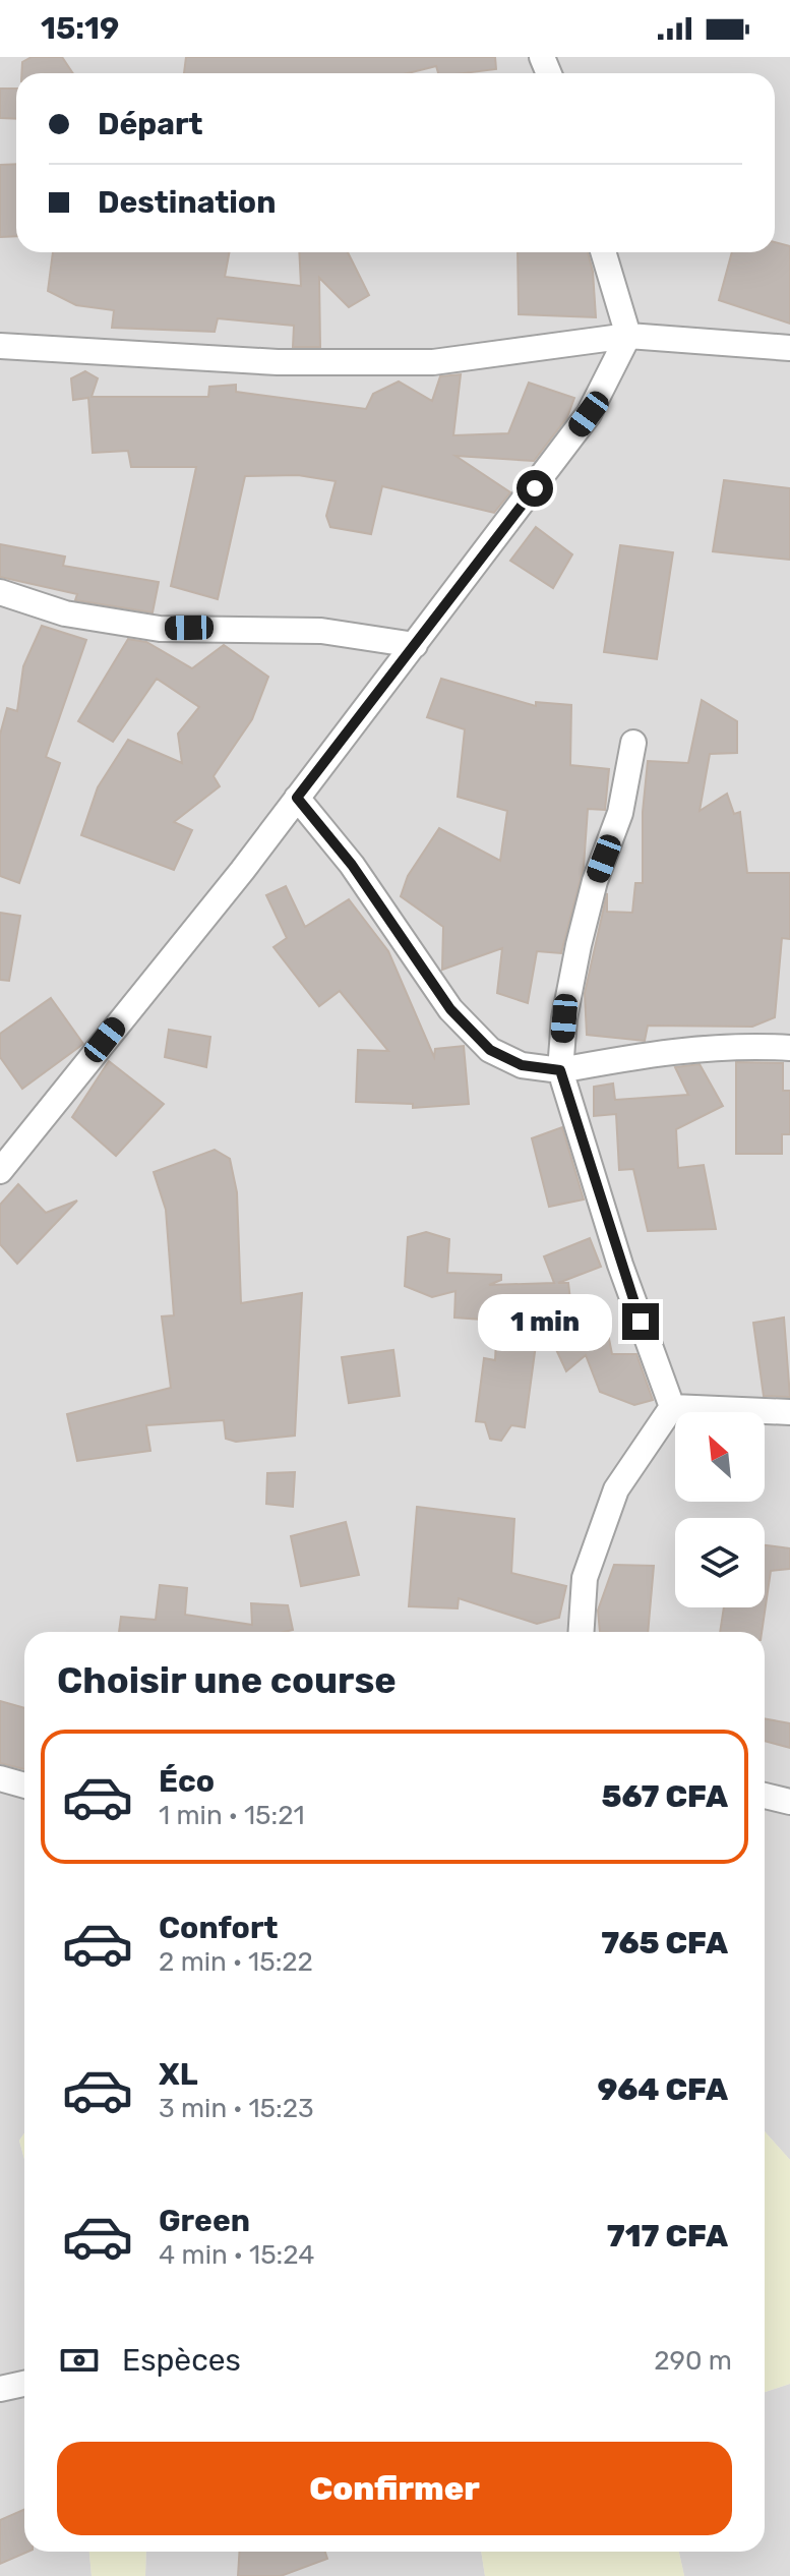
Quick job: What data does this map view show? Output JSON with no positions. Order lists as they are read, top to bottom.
{
  "north": "top left",
  "page": {
    "status": "15:19",
    "banner": ["Départ", "Destination"],
    "bubble": "1 min",
    "heading": "Choisir une course",
    "list": [
      {
        "name": "Éco",
        "note": "1 min · 15:21",
        "value": "567 CFA"
      },
      {
        "name": "Confort",
        "note": "2 min · 15:22",
        "value": "765 CFA"
      },
      {
        "name": "XL",
        "note": "3 min · 15:23",
        "value": "964 CFA"
      },
      {
        "name": "Green",
        "note": "4 min · 15:24",
        "value": "717 CFA"
      }
    ],
    "pay": ["Espèces", "290 m"],
    "buttons": "Confirmer"
  }
}
